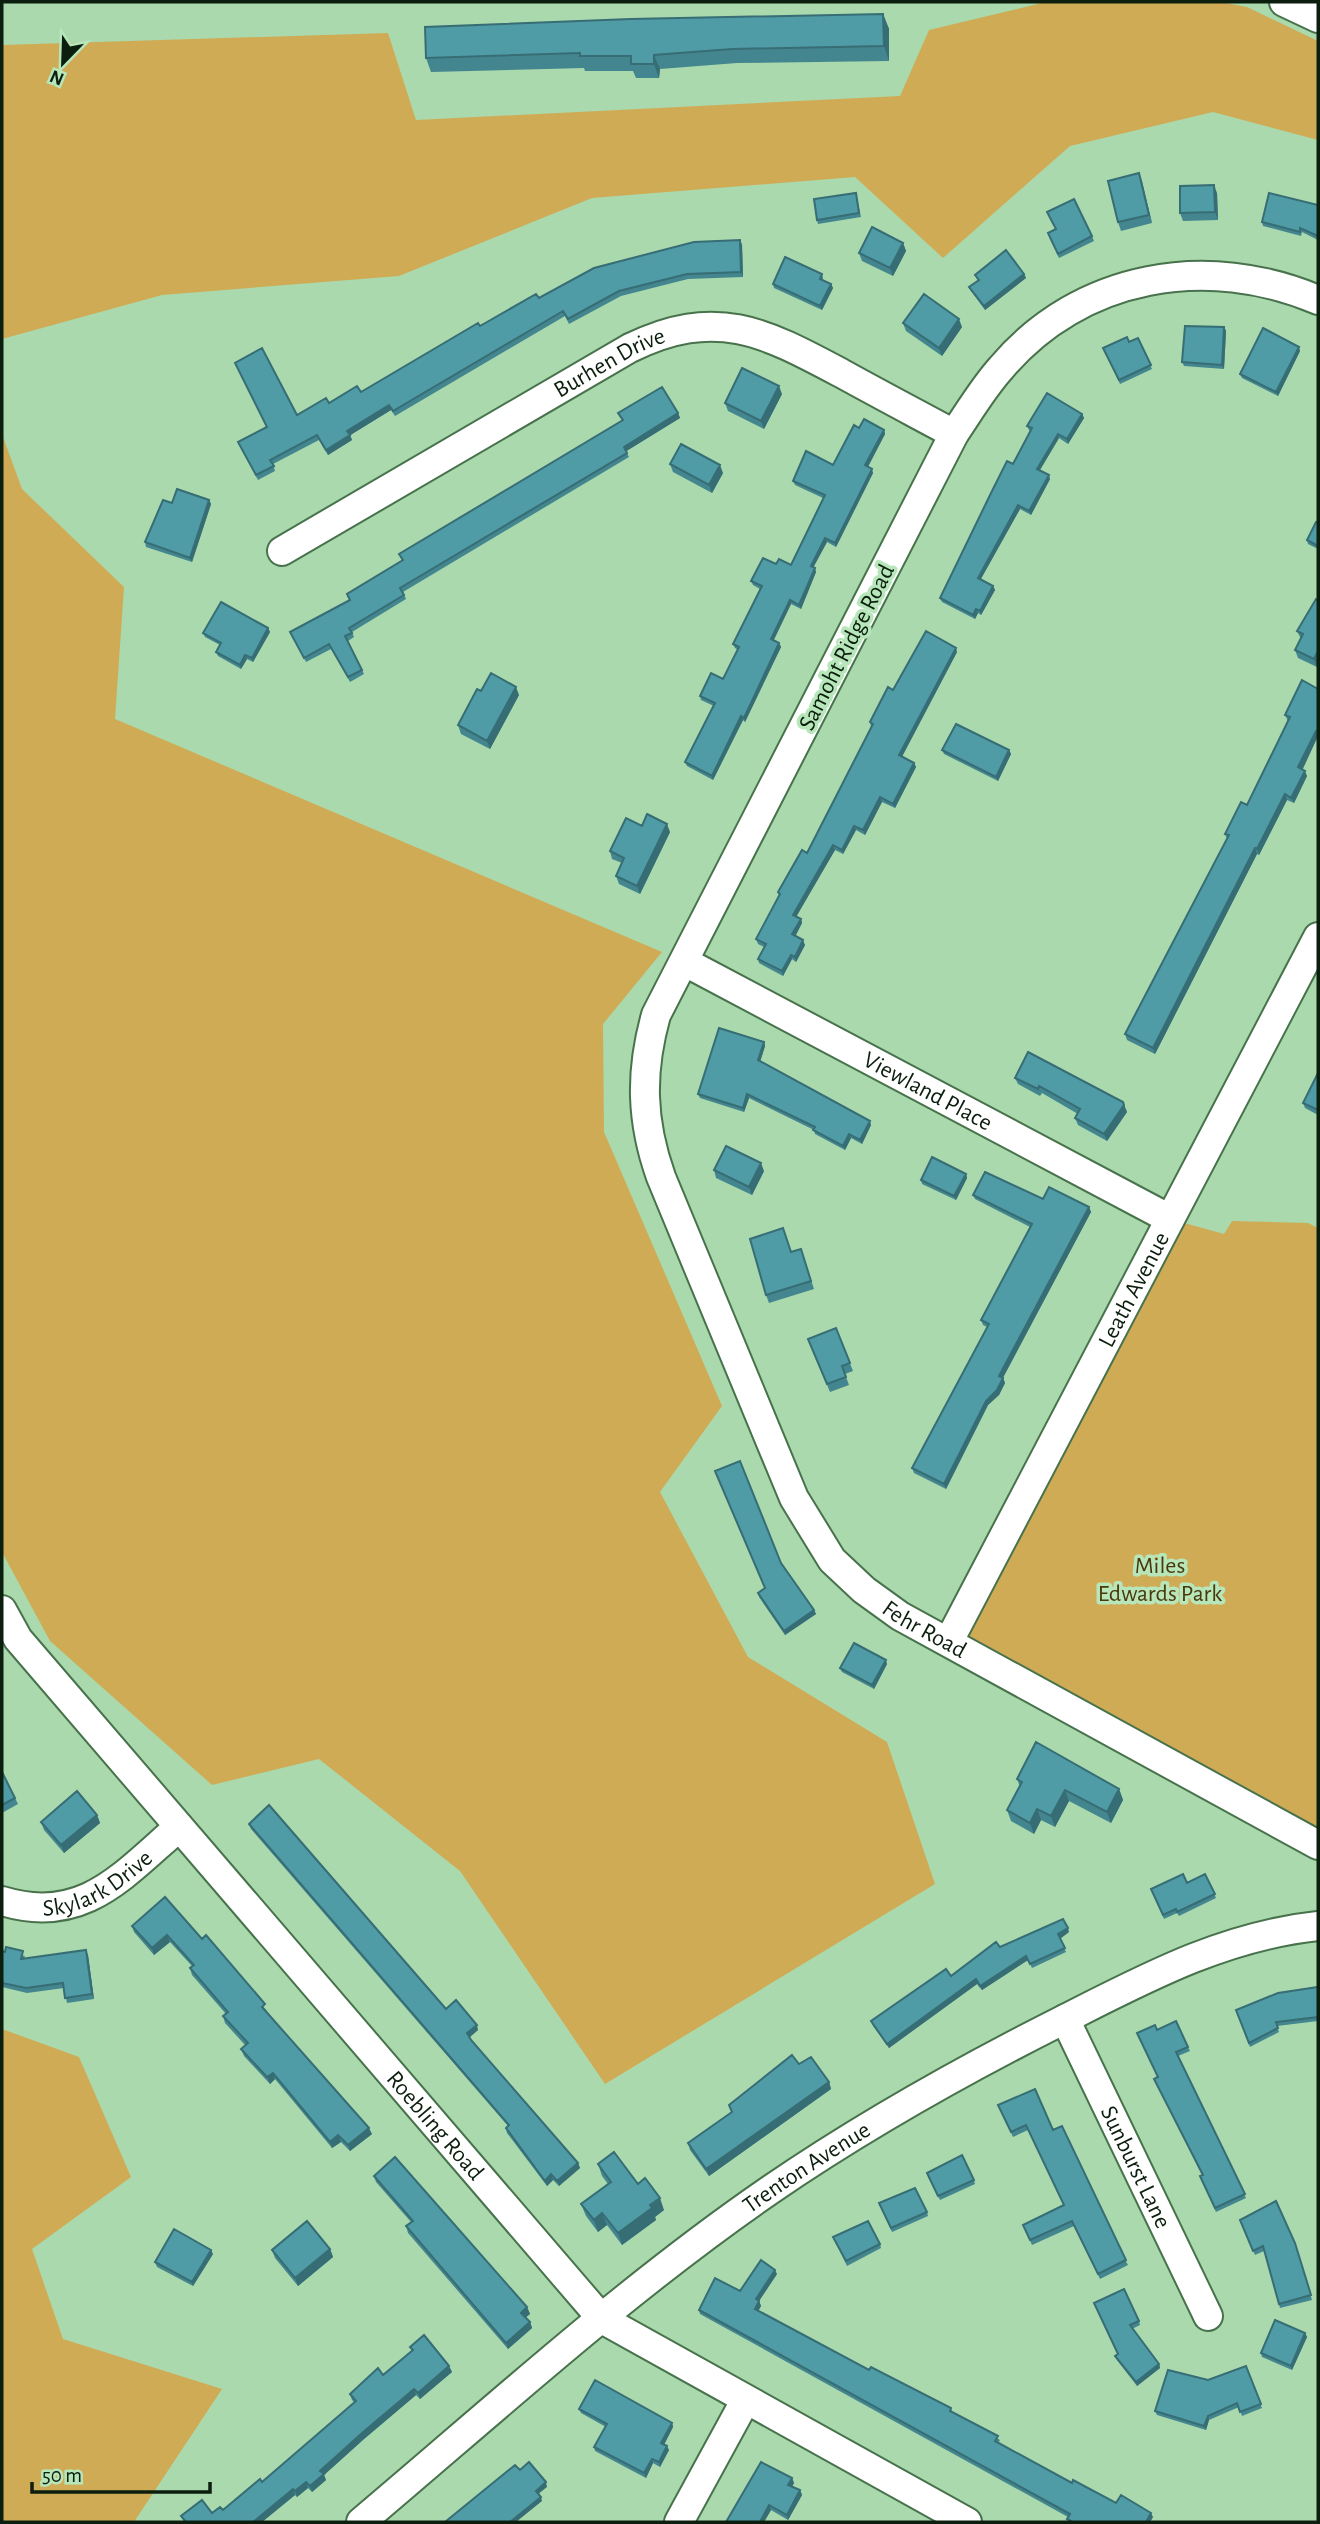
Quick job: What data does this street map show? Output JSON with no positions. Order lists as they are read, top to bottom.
{
  "streets": {
    "street": [
      "Burhen Drive",
      "Samoht Ridge Road",
      "Viewland Place",
      "Leath Avenue",
      "Fehr Road",
      "Skylark Drive",
      "Roebling Road",
      "Trenton Avenue",
      "Sunburst Lane"
    ]
  },
  "crossings": [
    ["Burhen Drive", "Samoht Ridge Road"],
    ["Samoht Ridge Road", "Viewland Place"],
    ["Samoht Ridge Road", "Fehr Road"],
    ["Viewland Place", "Leath Avenue"],
    ["Leath Avenue", "Fehr Road"],
    ["Skylark Drive", "Roebling Road"],
    ["Roebling Road", "Trenton Avenue"],
    ["Trenton Avenue", "Sunburst Lane"]
  ],
  "parks": ["Miles Edwards Park"],
  "scale_bar": "50 m",
  "north": "bottom left"
}
